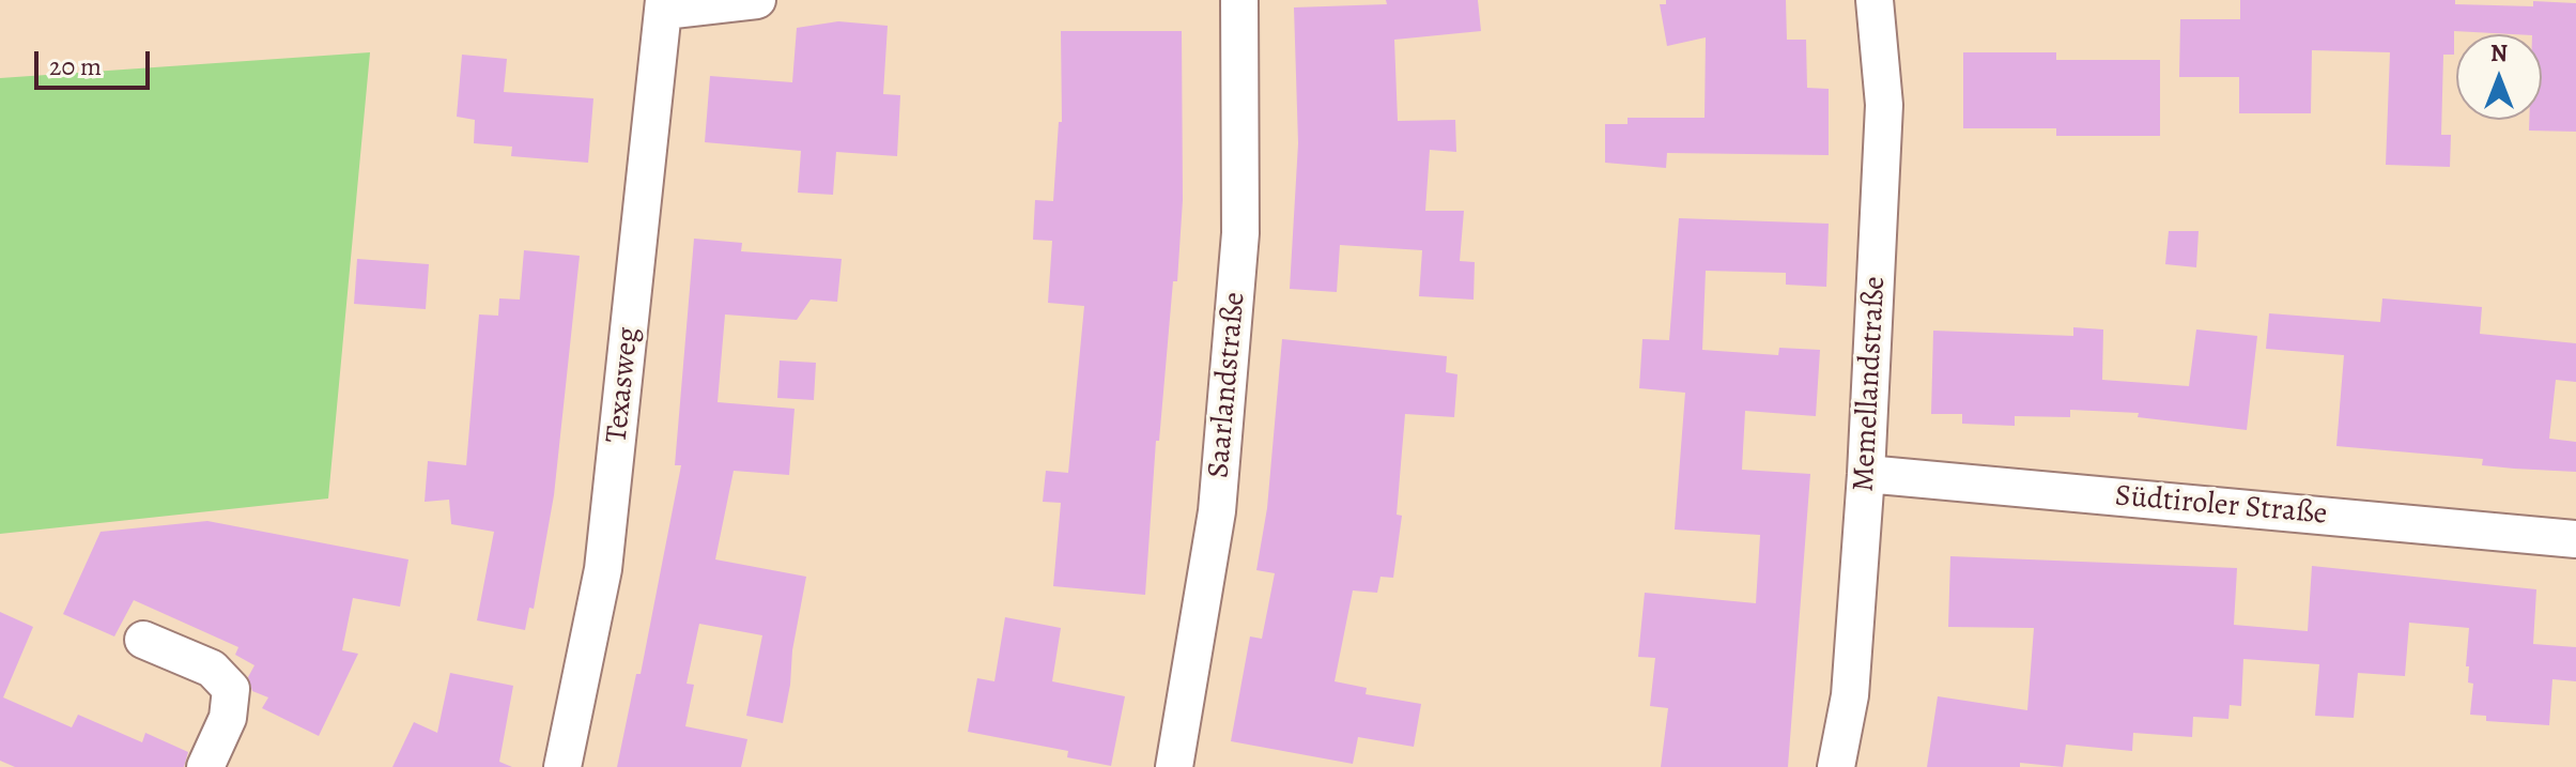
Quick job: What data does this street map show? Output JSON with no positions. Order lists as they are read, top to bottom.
{
  "streets": {
    "street": [
      "Memellandstraße",
      "Texasweg",
      "Saarlandstraße",
      "Südtiroler Straße"
    ]
  },
  "crossings": [
    ["Memellandstraße", "Südtiroler Straße"]
  ],
  "scale_bar": "20 m",
  "north": "top"
}
